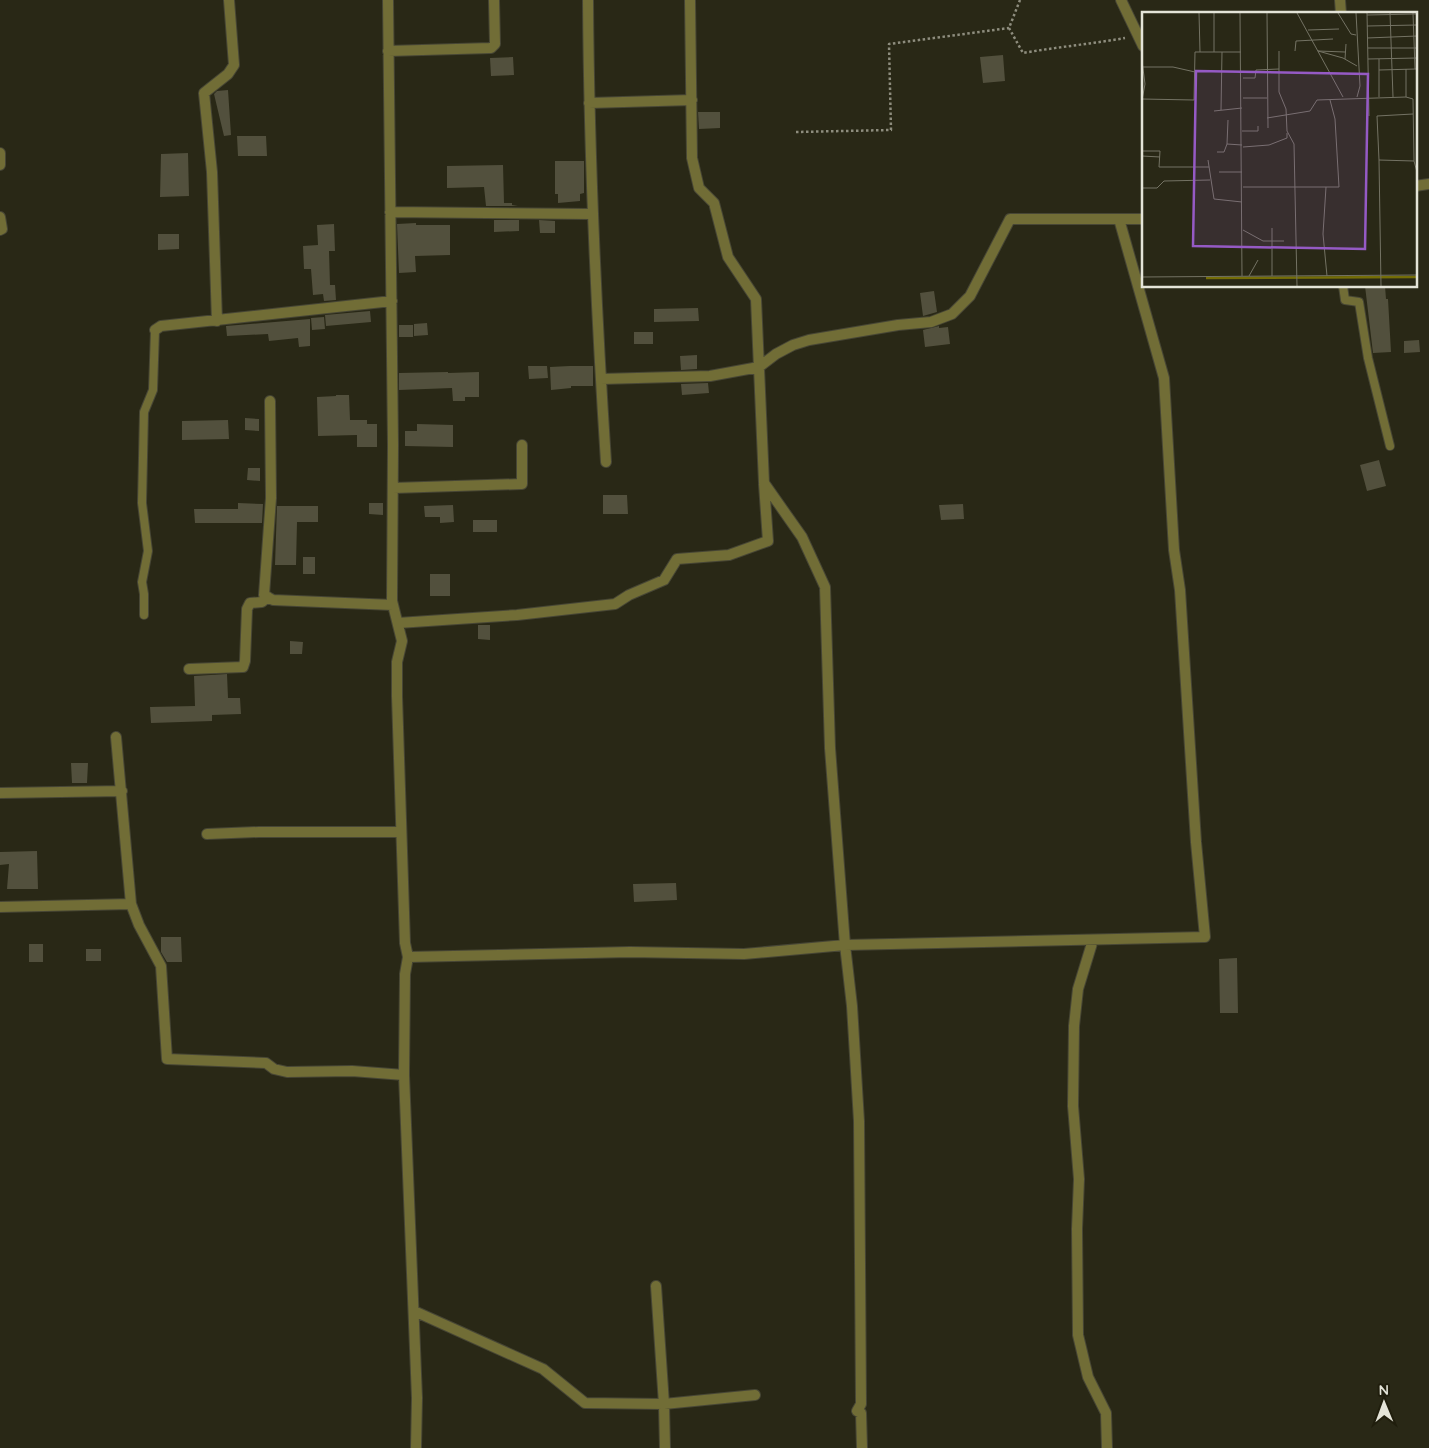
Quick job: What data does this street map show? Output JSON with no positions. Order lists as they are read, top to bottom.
{
  "north": "top"
}
